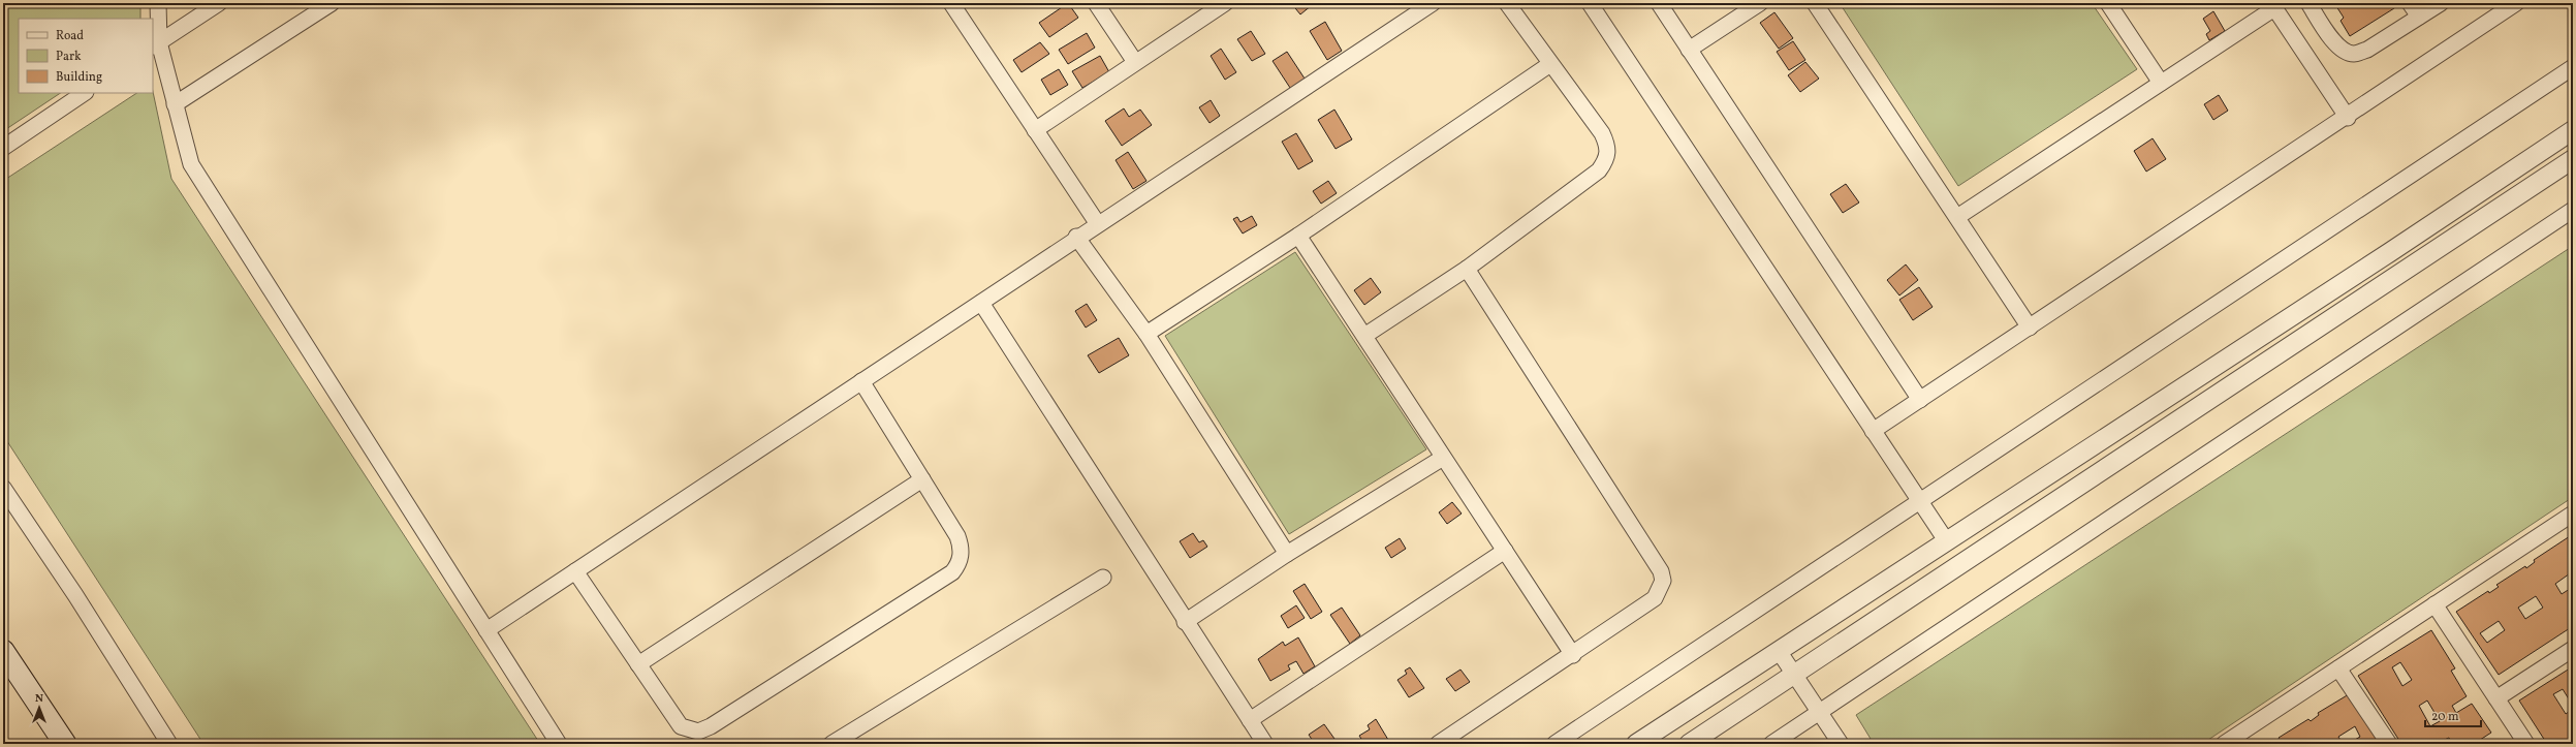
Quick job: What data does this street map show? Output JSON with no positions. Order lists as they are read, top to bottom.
{
  "legend": ["Road", "Park", "Building"],
  "scale_bar": "20 m",
  "north": "top"
}
